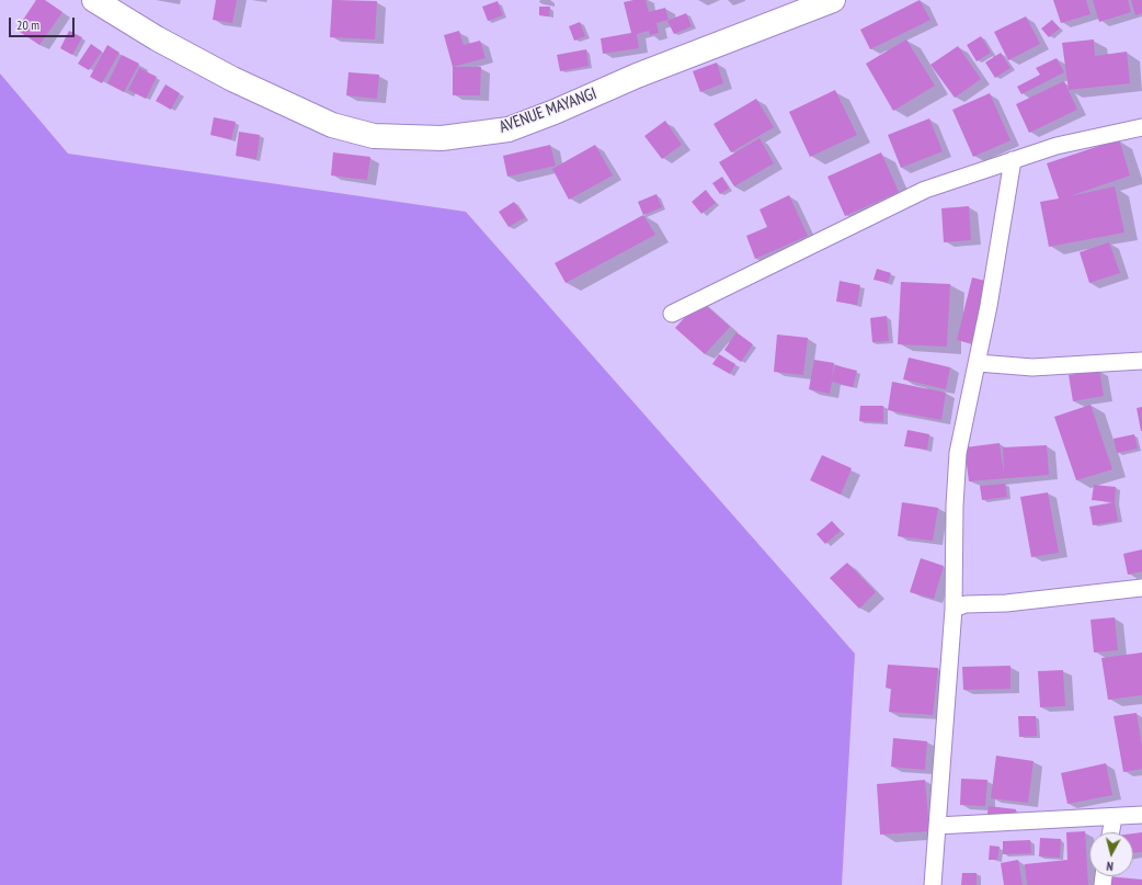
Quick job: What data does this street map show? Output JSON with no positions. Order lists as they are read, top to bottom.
{
  "streets": {
    "street": ["AVENUE MAYANGI"]
  },
  "scale_bar": "20 m",
  "north": "bottom"
}
